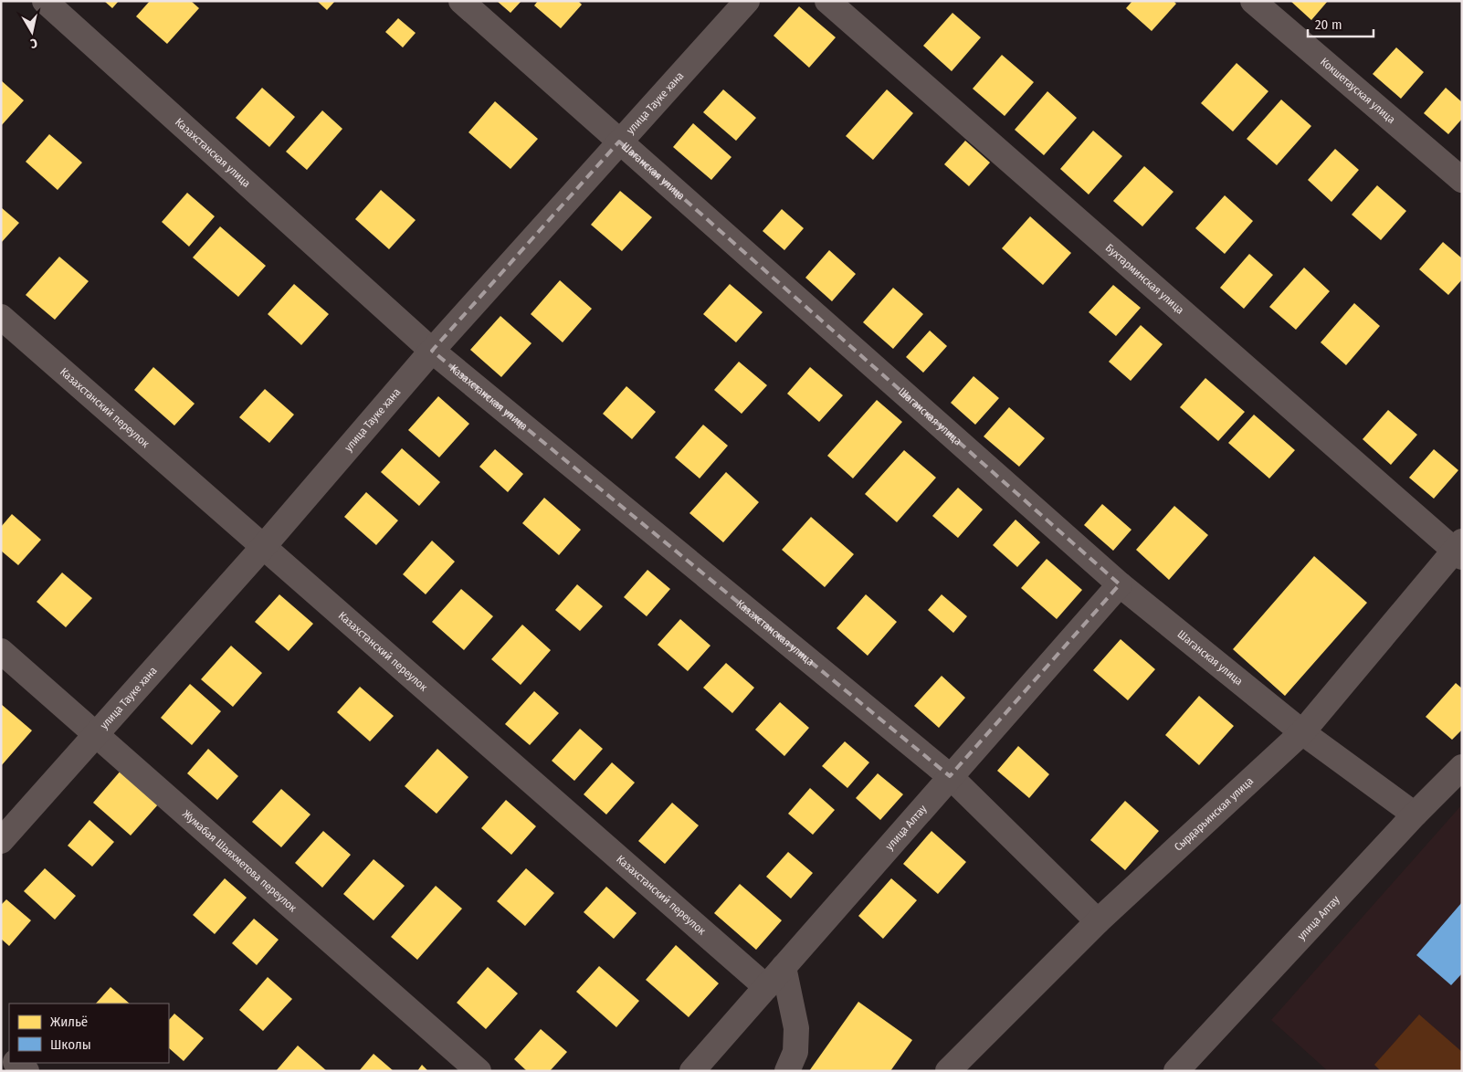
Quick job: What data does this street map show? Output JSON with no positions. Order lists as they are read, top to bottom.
{
  "streets": {
    "street": [
      "Кокшетауская улица",
      "улица Тауке хана",
      "Казахстанская улица",
      "Шаганская улица",
      "Бухтарминская улица",
      "Казахстанский переулок",
      "Сырдарьинская улица",
      "улица Алтау",
      "Жумабая Шаяхметова переулок"
    ]
  },
  "crossings": [
    ["улица Тауке хана", "Казахстанская улица"],
    ["улица Тауке хана", "Шаганская улица"],
    ["улица Тауке хана", "Казахстанский переулок"],
    ["улица Тауке хана", "Жумабая Шаяхметова переулок"],
    ["Казахстанская улица", "Сырдарьинская улица"],
    ["Казахстанская улица", "улица Алтау"],
    ["Шаганская улица", "Сырдарьинская улица"],
    ["Шаганская улица", "улица Алтау"],
    ["Бухтарминская улица", "Сырдарьинская улица"],
    ["Казахстанский переулок", "улица Алтау"]
  ],
  "legend": ["Жильё", "Школы"],
  "scale_bar": "20 m",
  "north": "bottom"
}
